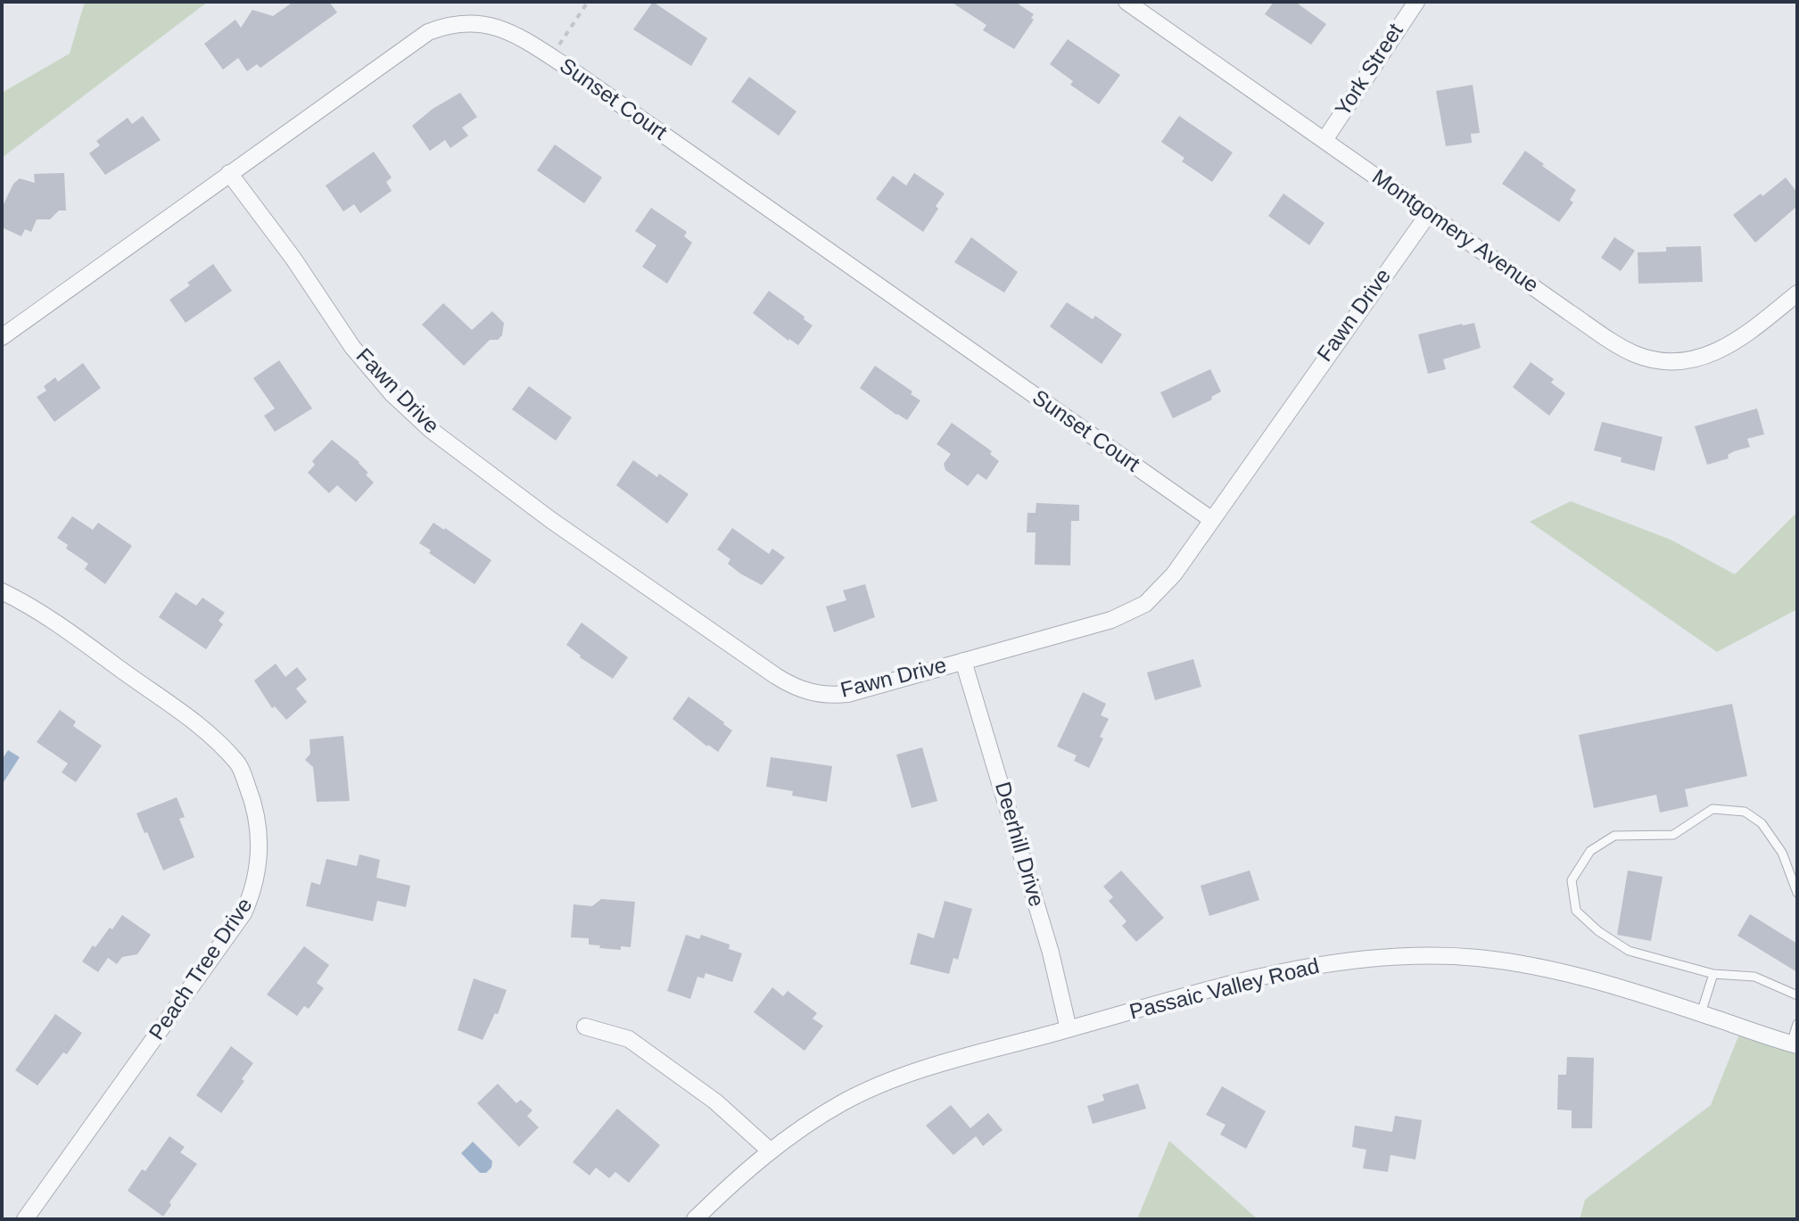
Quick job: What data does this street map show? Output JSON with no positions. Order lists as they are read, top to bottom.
{
  "streets": {
    "street": [
      "York Street",
      "Sunset Court",
      "Montgomery Avenue",
      "Fawn Drive",
      "Deerhill Drive",
      "Peach Tree Drive",
      "Passaic Valley Road"
    ]
  },
  "crossings": [
    ["York Street", "Montgomery Avenue"],
    ["Sunset Court", "Fawn Drive"],
    ["Montgomery Avenue", "Fawn Drive"],
    ["Fawn Drive", "Deerhill Drive"],
    ["Deerhill Drive", "Passaic Valley Road"]
  ]
}
